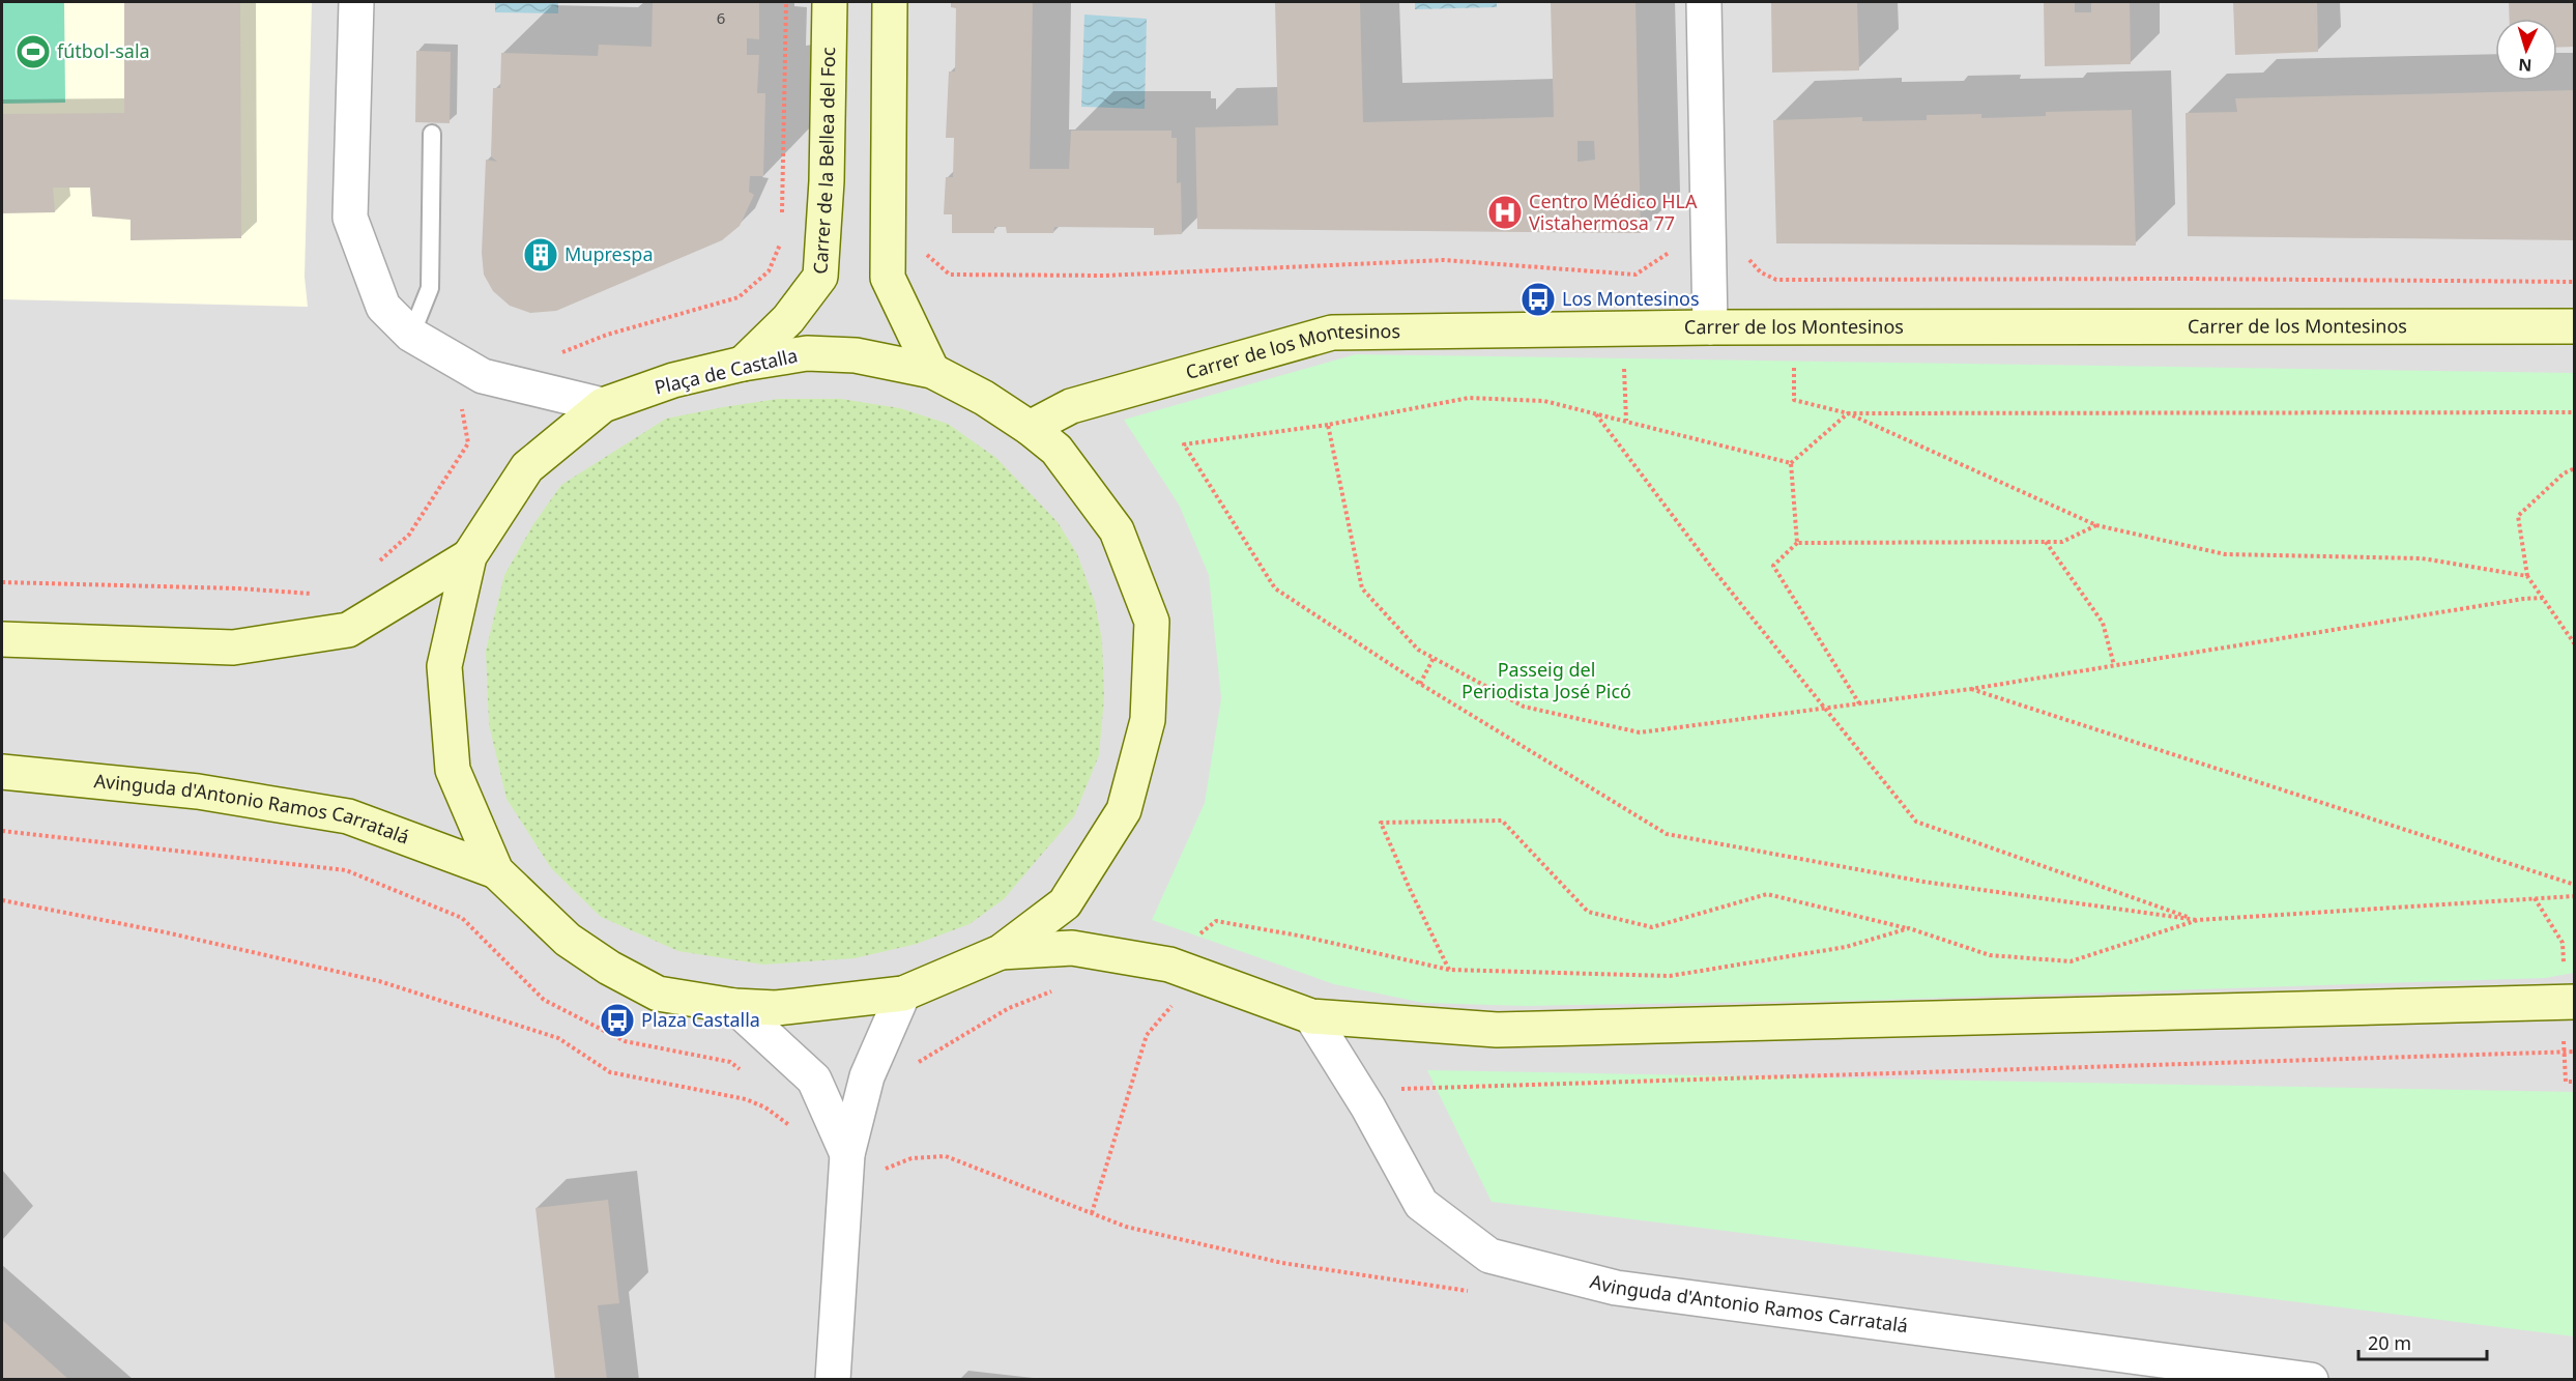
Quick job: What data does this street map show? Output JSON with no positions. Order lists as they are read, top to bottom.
{
  "streets": {
    "main road": [
      "Carrer de la Bellea del Foc",
      "Carrer de los Montesinos",
      "Plaça de Castalla",
      "Avinguda d'Antonio Ramos Carratalá"
    ]
  },
  "crossings": [
    ["Carrer de la Bellea del Foc", "Plaça de Castalla"],
    ["Carrer de los Montesinos", "Plaça de Castalla"],
    ["Plaça de Castalla", "Avinguda d'Antonio Ramos Carratalá"]
  ],
  "parks": ["Passeig del Periodista José Picó"],
  "places": {
    "sports": ["fútbol-sala"],
    "hospital": ["Centro Médico HLA Vistahermosa 77"],
    "building": ["Muprespa"],
    "bus stop": ["Los Montesinos", "Plaza Castalla"]
  },
  "house_numbers": ["6"],
  "scale_bar": "20 m",
  "north": "bottom"
}
